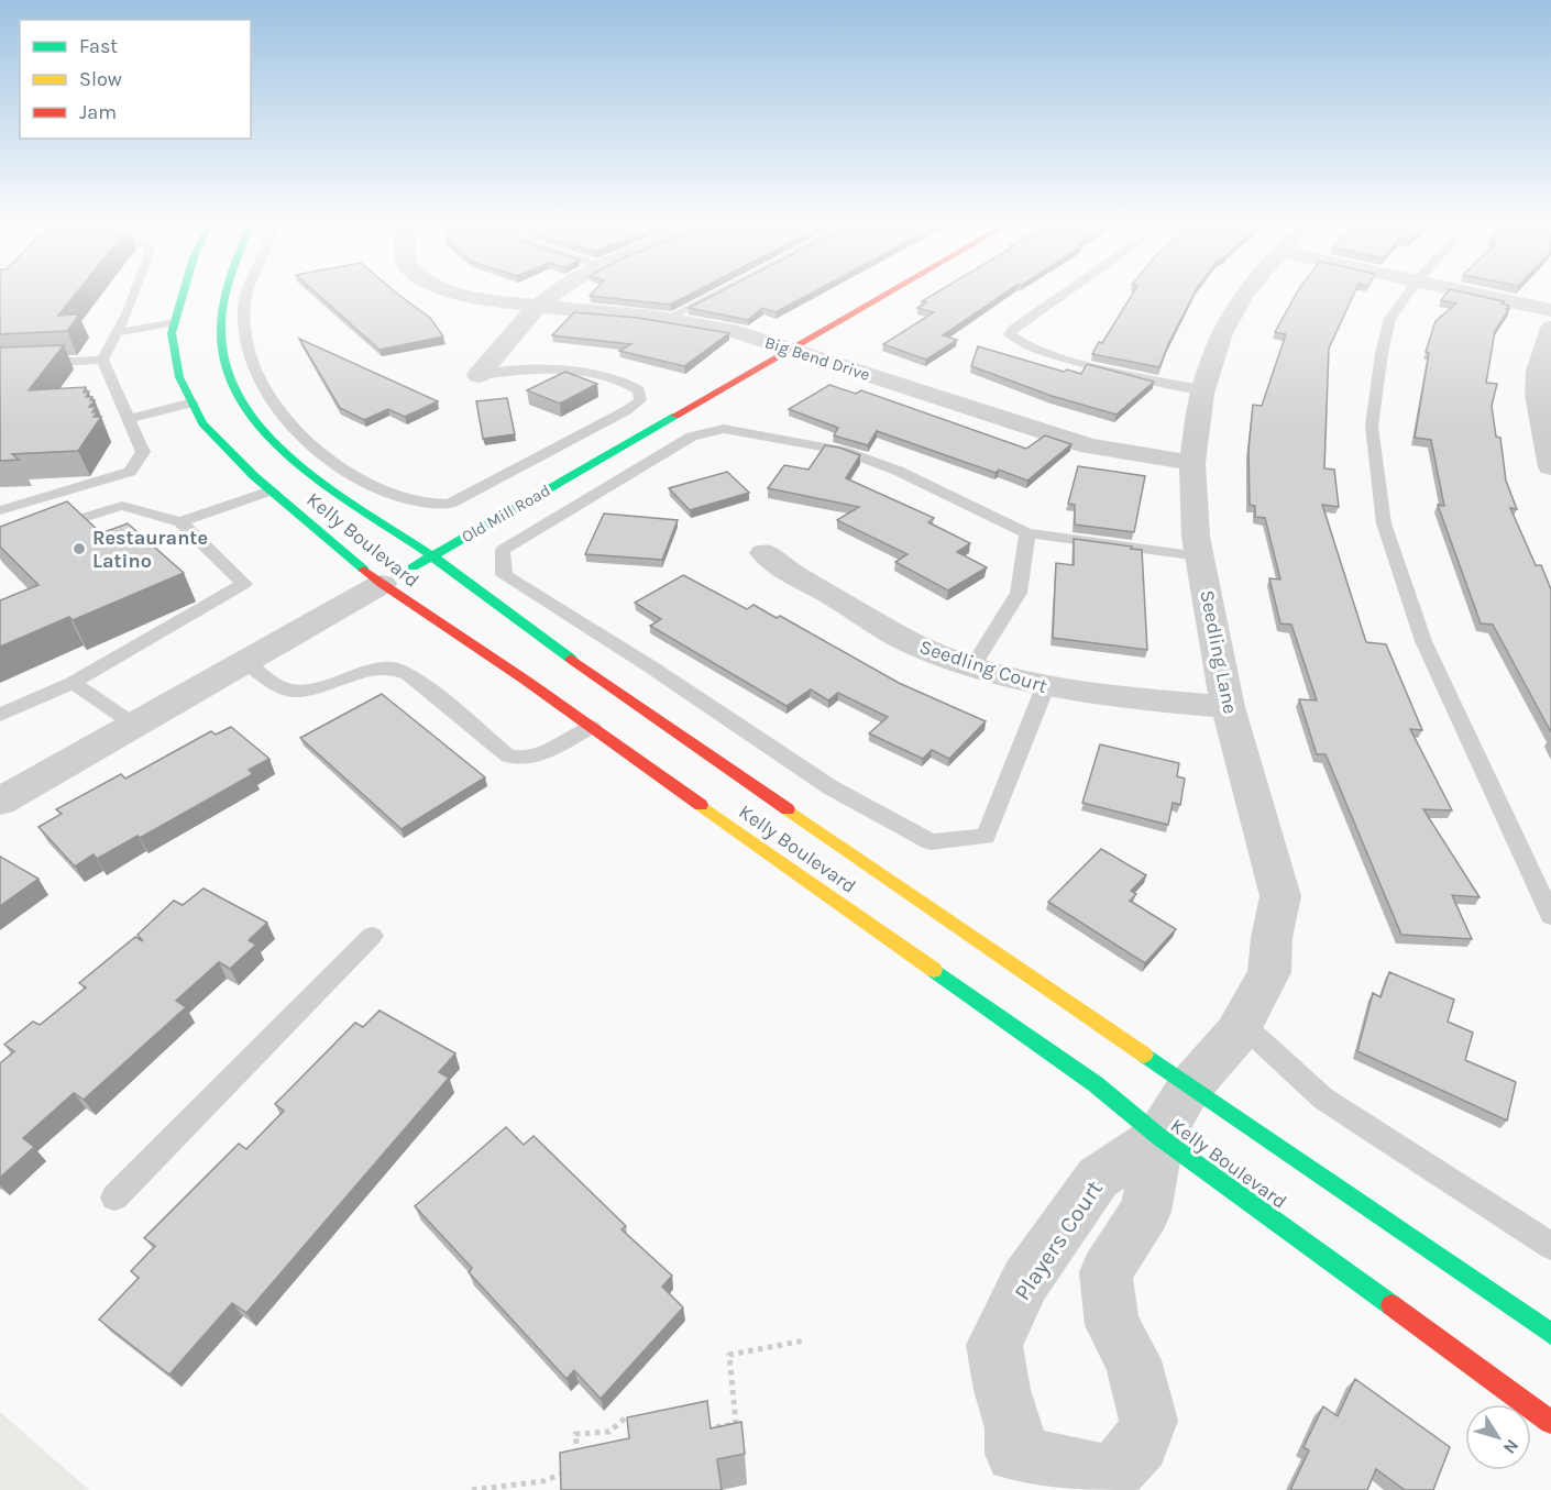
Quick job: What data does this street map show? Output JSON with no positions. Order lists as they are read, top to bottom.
{
  "streets": {
    "main road": ["Old Mill Road", "Kelly Boulevard"],
    "street": [
      "Big Bend Drive",
      "Seedling Lane",
      "Seedling Court",
      "Players Court"
    ]
  },
  "crossings": [
    ["Big Bend Drive", "Old Mill Road"],
    ["Big Bend Drive", "Seedling Lane"],
    ["Old Mill Road", "Kelly Boulevard"],
    ["Kelly Boulevard", "Seedling Lane"],
    ["Kelly Boulevard", "Players Court"],
    ["Seedling Lane", "Seedling Court"],
    ["Seedling Lane", "Players Court"]
  ],
  "places": ["Restaurante Latino"],
  "legend": ["Fast", "Slow", "Jam"],
  "north": "bottom right"
}
